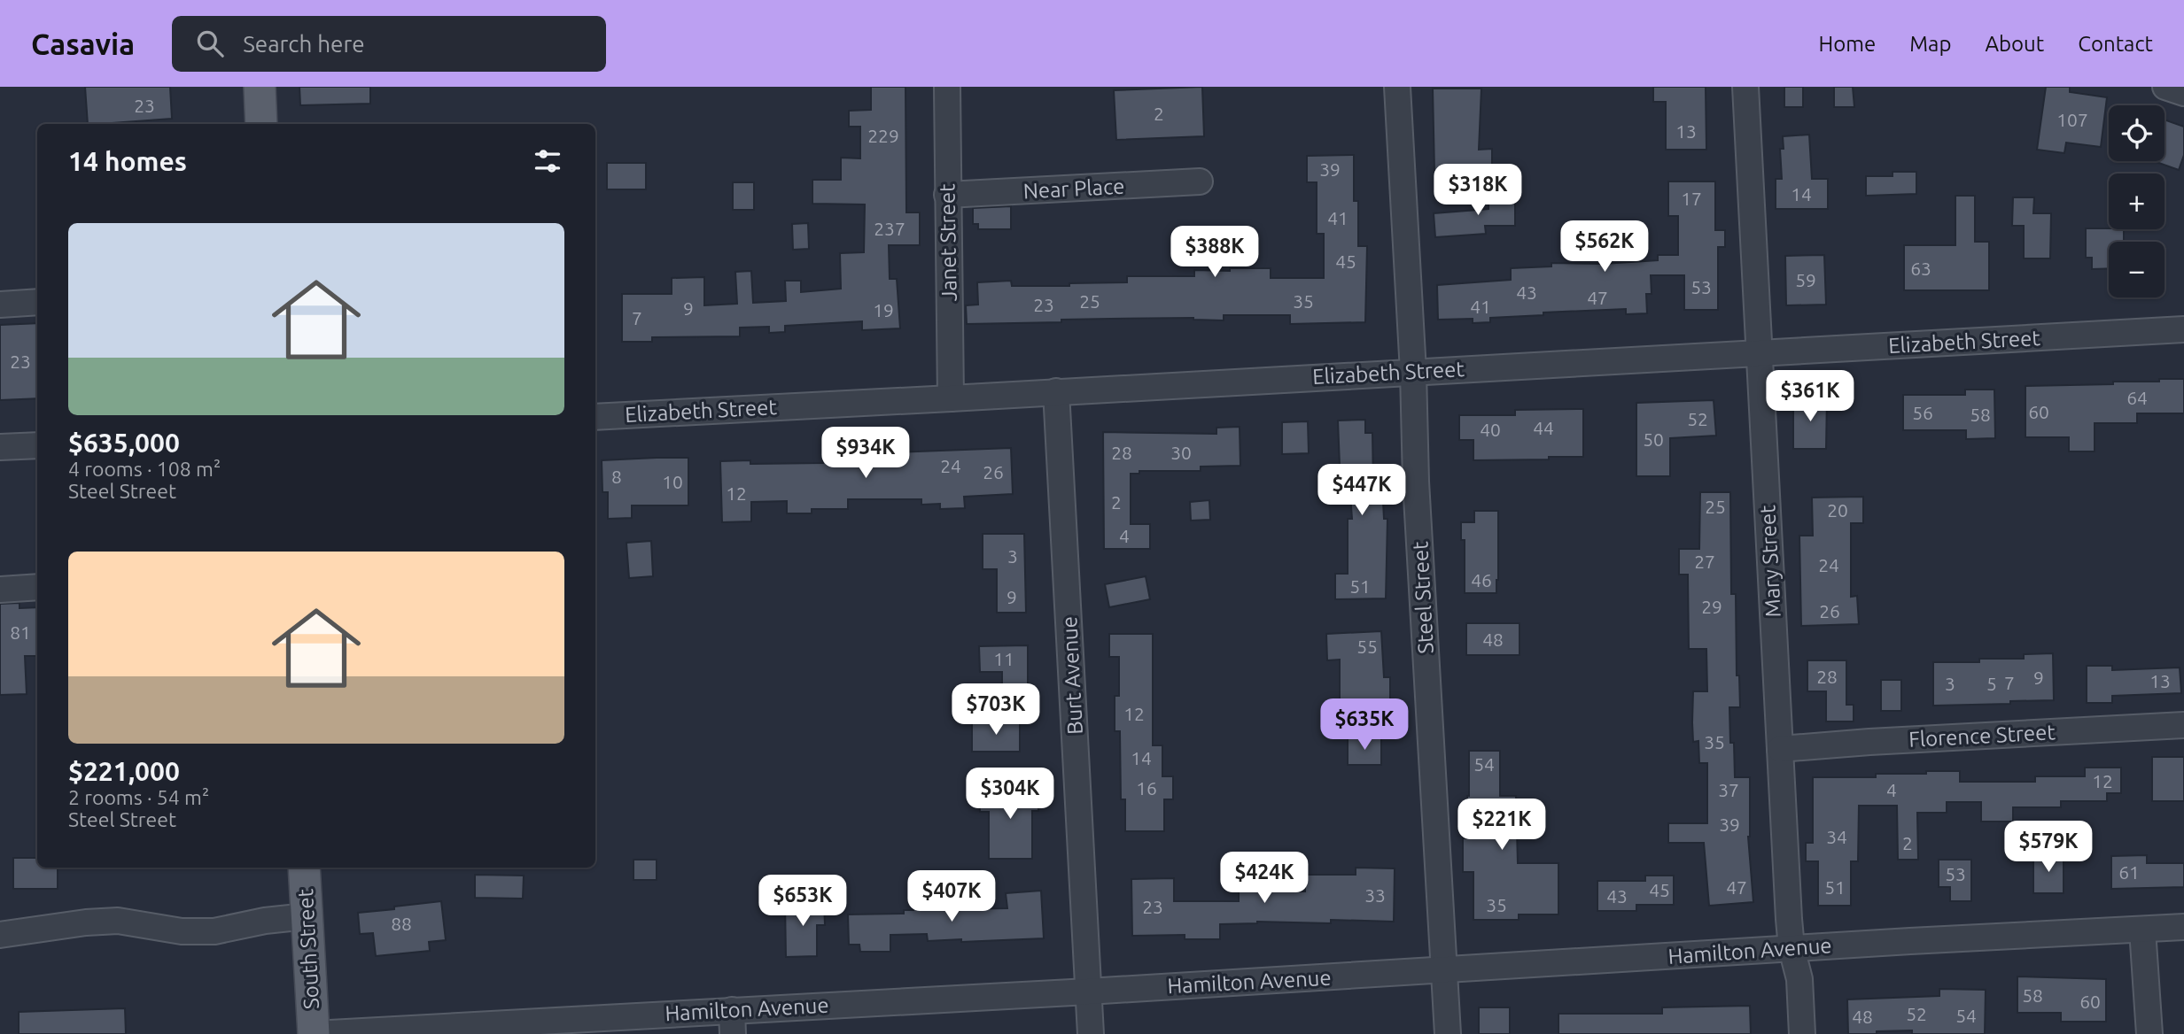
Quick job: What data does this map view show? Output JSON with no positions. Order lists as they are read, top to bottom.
{
  "streets": {
    "main road": ["South Street"],
    "street": [
      "Near Place",
      "Janet Street",
      "Elizabeth Street",
      "Mary Street",
      "Steel Street",
      "Burt Avenue",
      "Florence Street",
      "Hamilton Avenue"
    ]
  },
  "crossings": [
    ["Near Place", "Janet Street"],
    ["Janet Street", "Elizabeth Street"],
    ["Elizabeth Street", "Mary Street"],
    ["Elizabeth Street", "Steel Street"],
    ["Elizabeth Street", "Burt Avenue"],
    ["Mary Street", "Florence Street"],
    ["Mary Street", "Hamilton Avenue"],
    ["Steel Street", "Hamilton Avenue"],
    ["Burt Avenue", "Hamilton Avenue"],
    ["South Street", "Hamilton Avenue"]
  ],
  "house_numbers": [
    "23",
    "2",
    "107",
    "13",
    "229",
    "39",
    "14",
    "17",
    "41",
    "237",
    "45",
    "63",
    "59",
    "53",
    "43",
    "47",
    "25",
    "35",
    "23",
    "41",
    "9",
    "19",
    "7",
    "23",
    "64",
    "60",
    "56",
    "58",
    "52",
    "44",
    "40",
    "50",
    "28",
    "30",
    "24",
    "26",
    "8",
    "10",
    "12",
    "2",
    "25",
    "20",
    "4",
    "3",
    "27",
    "24",
    "46",
    "51",
    "9",
    "29",
    "26",
    "81",
    "48",
    "55",
    "11",
    "28",
    "9",
    "13",
    "7",
    "3",
    "5",
    "12",
    "35",
    "14",
    "54",
    "12",
    "16",
    "37",
    "4",
    "39",
    "34",
    "2",
    "61",
    "53",
    "47",
    "51",
    "45",
    "33",
    "43",
    "35",
    "23",
    "88",
    "58",
    "60",
    "52",
    "54",
    "48"
  ],
  "page": {
    "header": "Casavia",
    "search": "Search here",
    "nav": [
      "Home",
      "Map",
      "About",
      "Contact"
    ],
    "map_buttons": ["+", "−"],
    "heading": "14 homes",
    "price": [
      "$318K",
      "$562K",
      "$388K",
      "$361K",
      "$934K",
      "$447K",
      "$703K",
      "$635K",
      "$304K",
      "$221K",
      "$579K",
      "$424K",
      "$407K",
      "$653K"
    ],
    "list": [
      {
        "name": "$635,000",
        "note": "4 rooms · 108 m² · Steel Street"
      },
      {
        "name": "$221,000",
        "note": "2 rooms · 54 m² · Steel Street"
      }
    ]
  }
}
